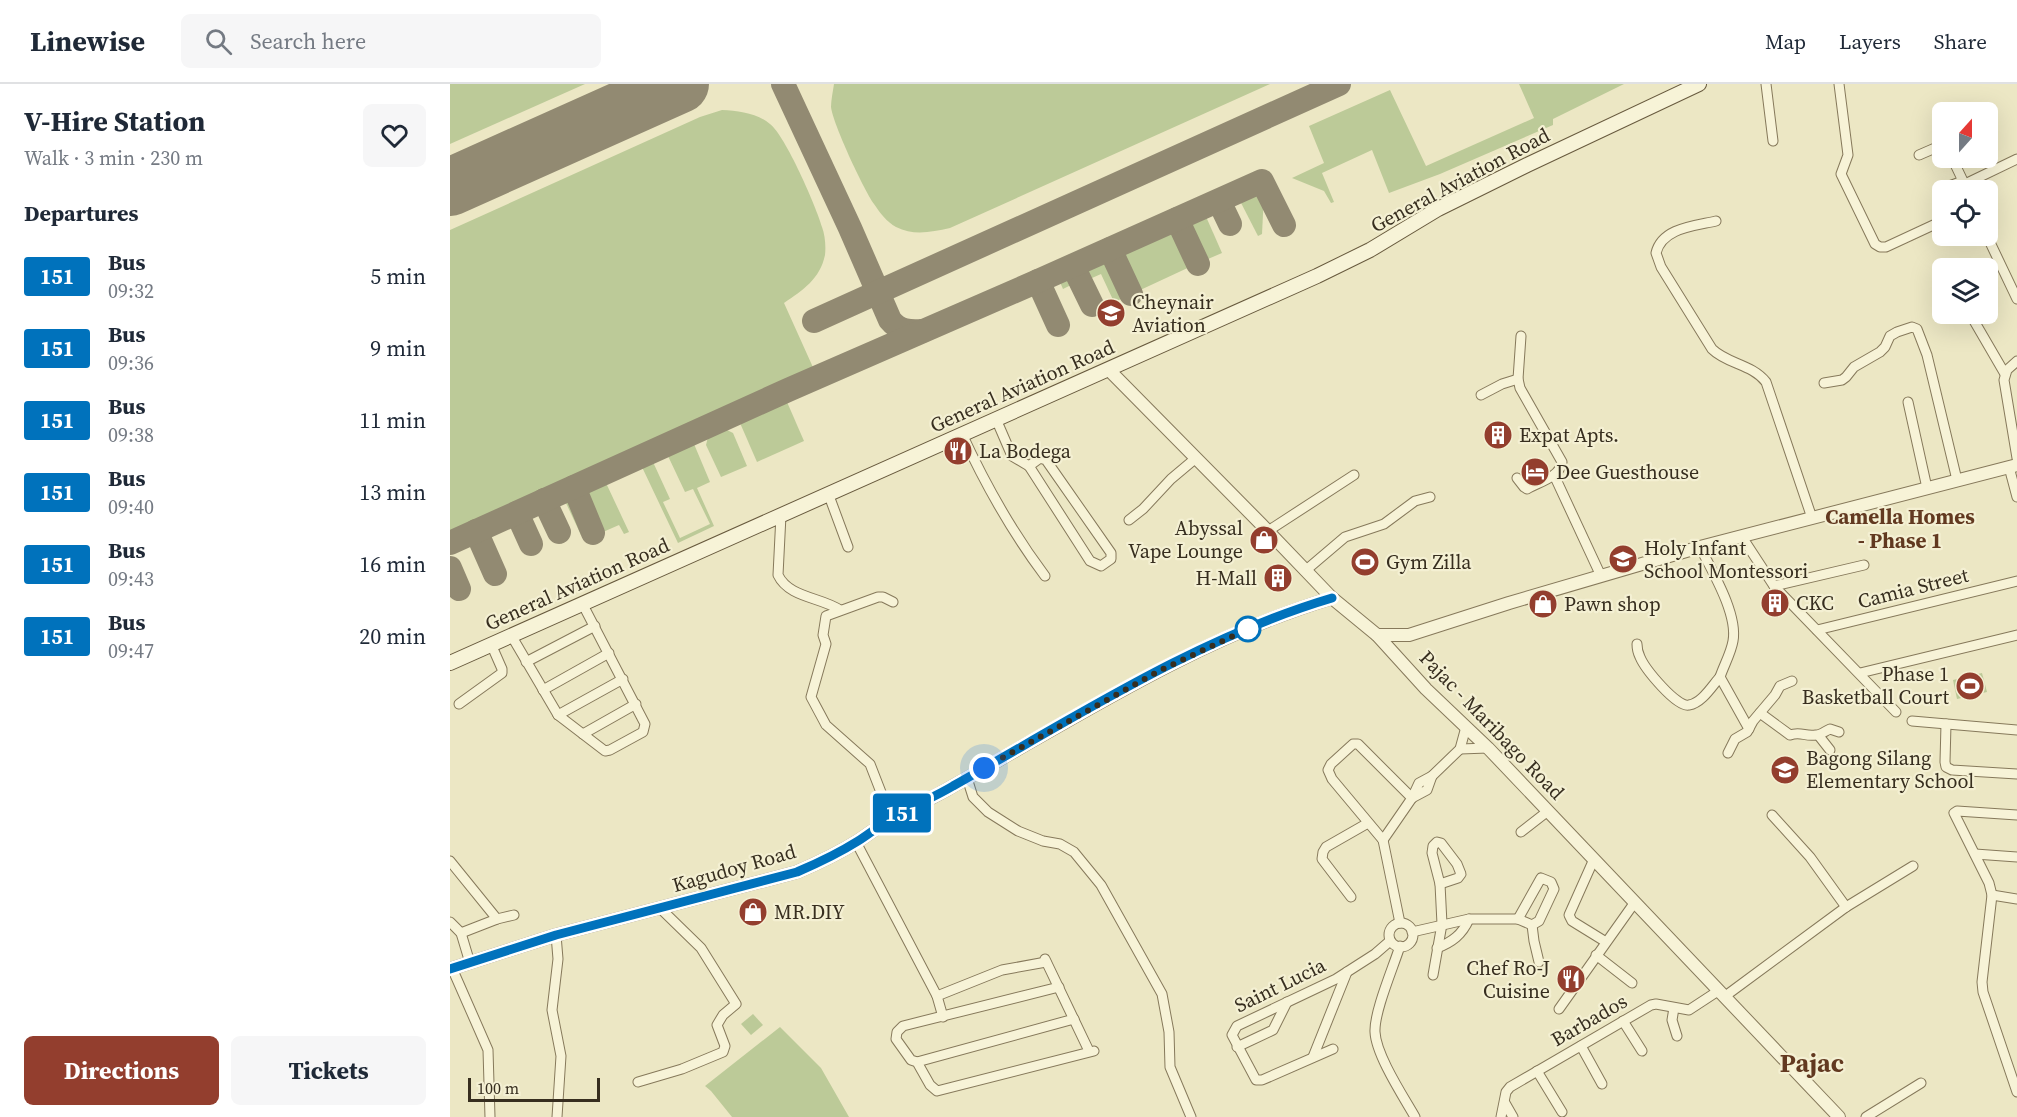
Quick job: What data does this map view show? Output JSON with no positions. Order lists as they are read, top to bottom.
{
  "streets": {
    "main road": ["General Aviation Road"],
    "street": [
      "Camia Street",
      "Pajac - Maribago Road",
      "Kagudoy Road",
      "Saint Lucia",
      "Barbados"
    ]
  },
  "crossings": [
    ["General Aviation Road", "Pajac - Maribago Road"],
    ["Pajac - Maribago Road", "Kagudoy Road"],
    ["Pajac - Maribago Road", "Barbados"]
  ],
  "districts": ["Camella Homes - Phase 1", "Pajac"],
  "places": {
    "school or university": ["Cheynair Aviation", "Holy Infant School Montessori", "Bagong Silang Elementary School"],
    "building": ["Expat Apts.", "H-Mall", "CKC"],
    "restaurant": ["La Bodega", "Chef Ro-J Cuisine"],
    "hotel": ["Dee Guesthouse"],
    "shop": ["Abyssal Vape Lounge", "Pawn shop", "MR.DIY"],
    "sports": ["Gym Zilla", "Phase 1 Basketball Court"]
  },
  "lines": ["bus line 151"],
  "scale_bar": "100 m",
  "north": "top",
  "page": {
    "header": "Linewise",
    "search": "Search here",
    "nav": ["Map", "Layers", "Share"],
    "heading": [
      ["V-Hire Station", "Walk · 3 min · 230 m"],
      "Departures"
    ],
    "on_map": "151",
    "list": [
      {
        "mark": "151",
        "name": "Bus",
        "note": "09:32",
        "value": "5 min"
      },
      {
        "mark": "151",
        "name": "Bus",
        "note": "09:36",
        "value": "9 min"
      },
      {
        "mark": "151",
        "name": "Bus",
        "note": "09:38",
        "value": "11 min"
      },
      {
        "mark": "151",
        "name": "Bus",
        "note": "09:40",
        "value": "13 min"
      },
      {
        "mark": "151",
        "name": "Bus",
        "note": "09:43",
        "value": "16 min"
      },
      {
        "mark": "151",
        "name": "Bus",
        "note": "09:47",
        "value": "20 min"
      }
    ],
    "buttons": ["Directions", "Tickets"],
    "scale": "100 m"
  }
}
